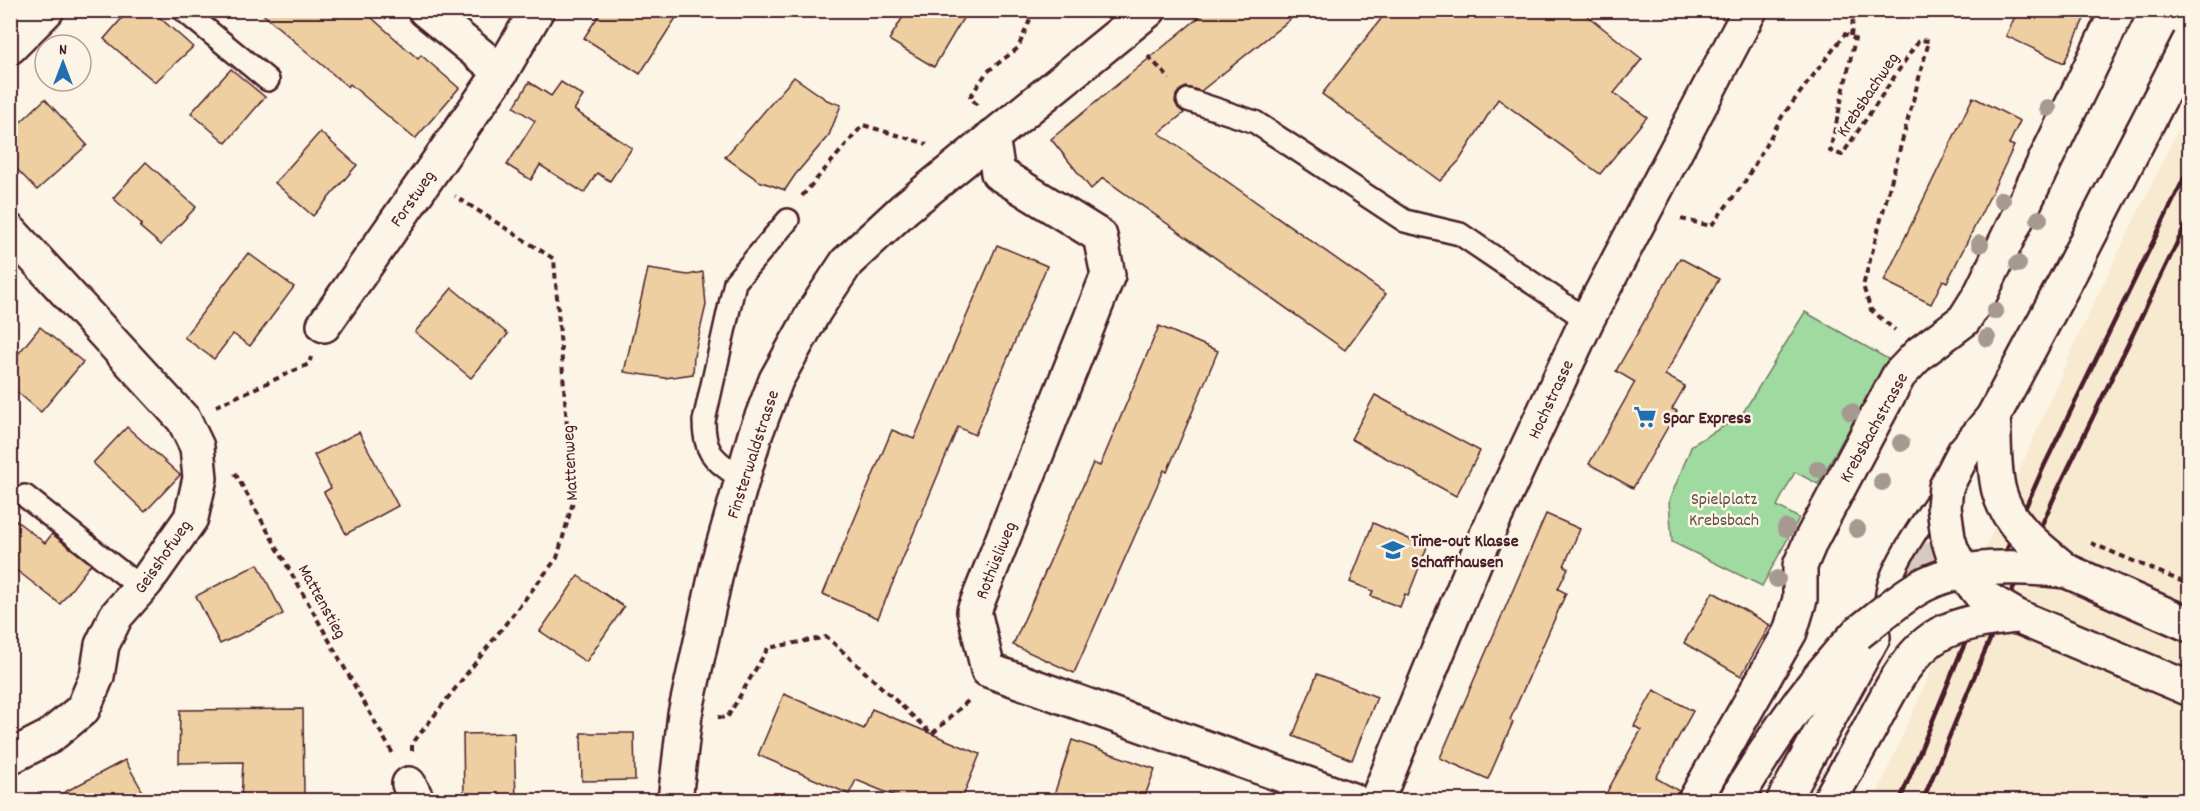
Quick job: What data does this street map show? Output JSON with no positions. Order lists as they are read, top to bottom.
{
  "streets": {
    "main road": [
      "Forstweg",
      "Hochstrasse",
      "Krebsbachstrasse",
      "Finsterwaldstrasse",
      "Geisshofweg",
      "Rothüsliweg"
    ],
    "path": ["Krebsbachweg", "Mattenweg", "Mattenstieg"]
  },
  "crossings": [
    ["Krebsbachweg", "Krebsbachstrasse"],
    ["Forstweg", "Mattenweg"],
    ["Finsterwaldstrasse", "Rothüsliweg"],
    ["Mattenweg", "Mattenstieg"],
    ["Geisshofweg", "Mattenstieg"]
  ],
  "parks": ["Spielplatz Krebsbach"],
  "places": {
    "supermarket": ["Spar Express"],
    "school or university": ["Time-out Klasse Schaffhausen"]
  },
  "north": "top"
}
